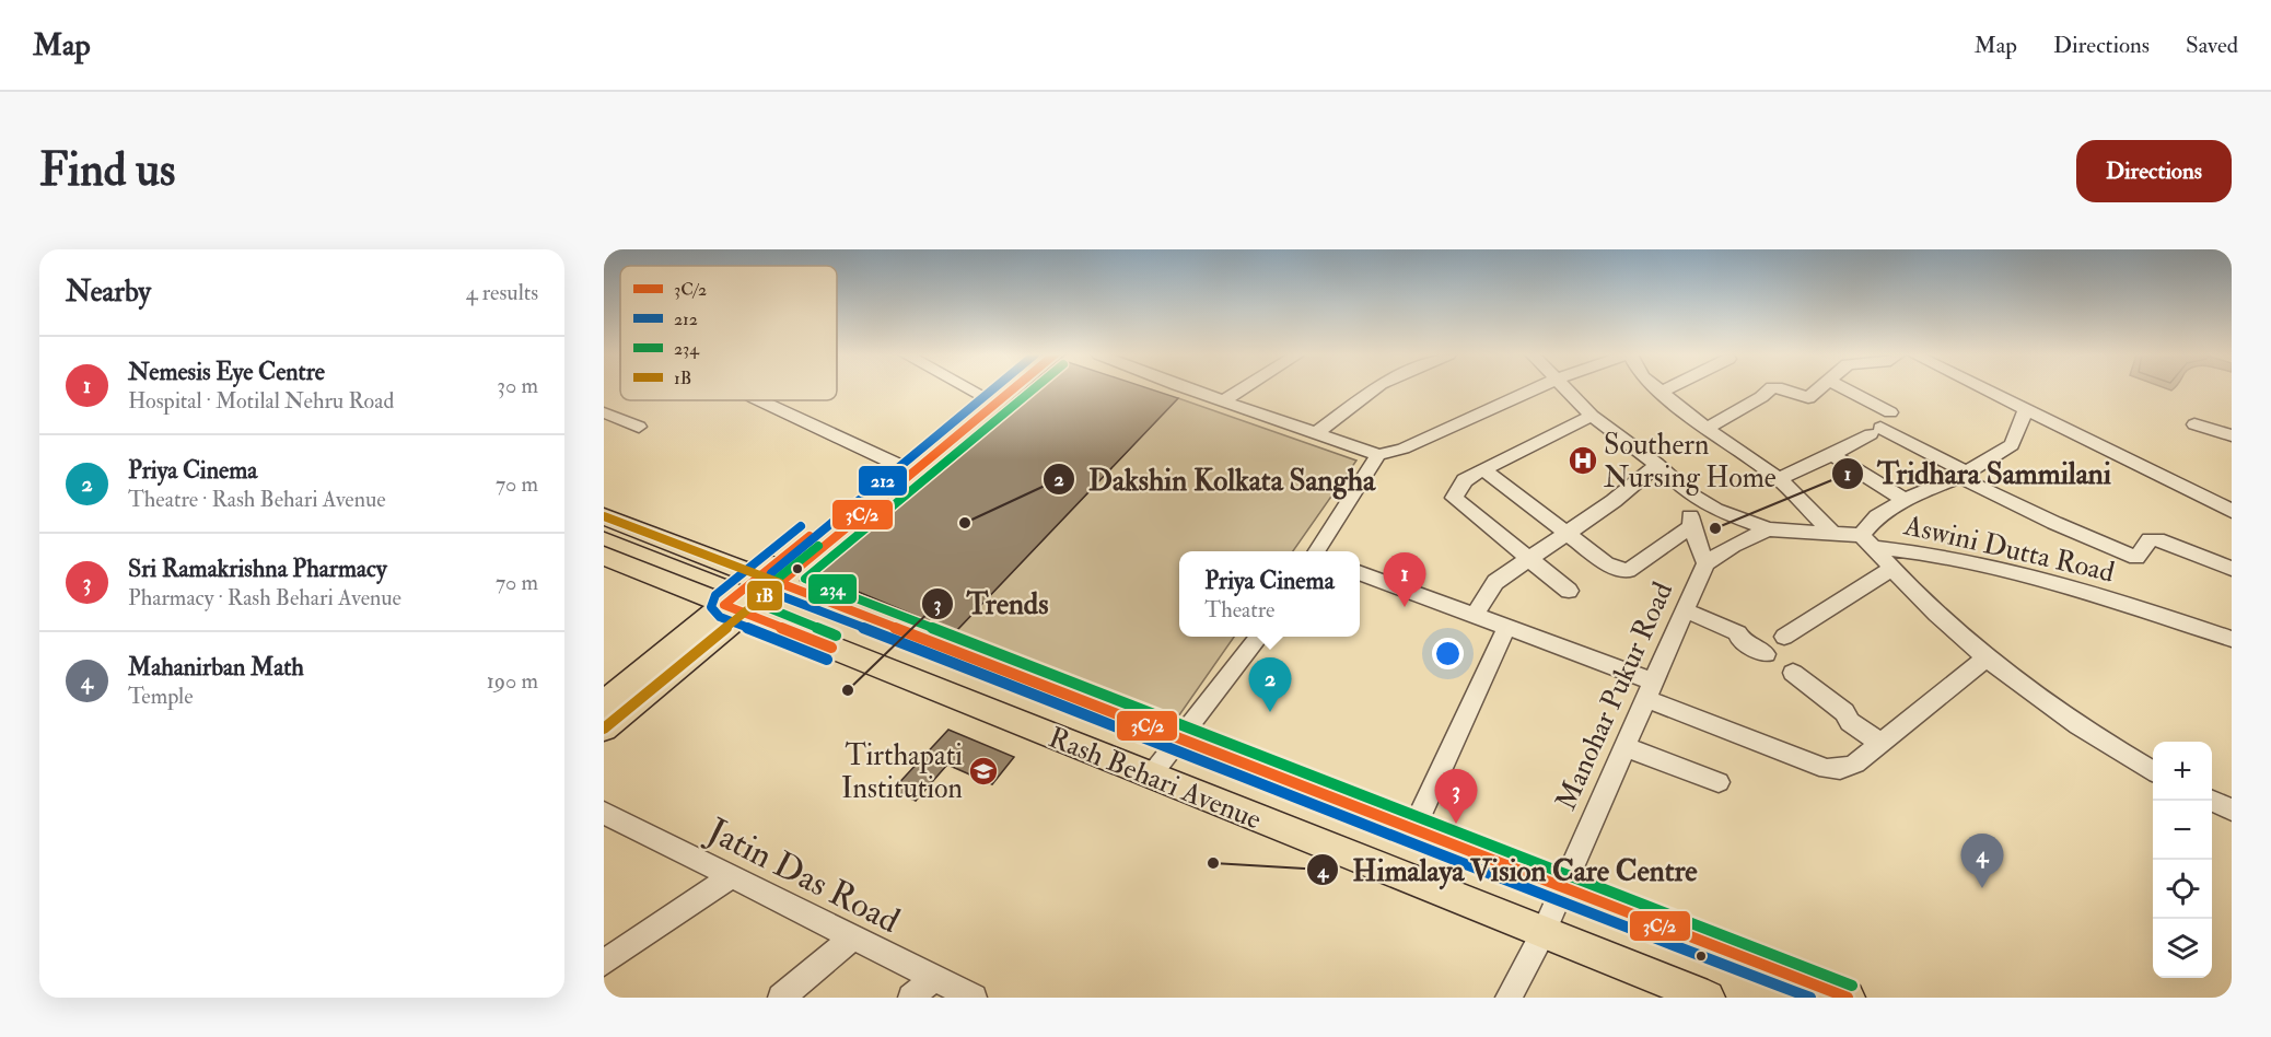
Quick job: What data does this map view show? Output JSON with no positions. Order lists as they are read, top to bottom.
{
  "streets": {
    "main road": ["Rash Behari Avenue"],
    "street": ["Aswini Dutta Road", "Manohar Pukur Road", "Jatin Das Road"]
  },
  "crossings": [
    ["Aswini Dutta Road", "Manohar Pukur Road"],
    ["Manohar Pukur Road", "Rash Behari Avenue"]
  ],
  "places": {
    "hospital": ["Southern Nursing Home"],
    "other": [
      "Dakshin Kolkata Sangha",
      "Tridhara Sammilani",
      "Trends",
      "Himalaya Vision Care Centre"
    ],
    "school or university": ["Tirthapati Institution"]
  },
  "lines": [
    "transit line 3C/2",
    "transit line 212",
    "transit line 234",
    "transit line 1B"
  ],
  "legend": [
    "3C/2",
    "212",
    "234",
    "1B"
  ],
  "page": {
    "header": "Map",
    "nav": ["Map", "Directions", "Saved"],
    "buttons": "Directions",
    "title": "Find us",
    "heading": ["Nearby", "4 results"],
    "list": [
      {
        "mark": "1",
        "name": "Nemesis Eye Centre",
        "note": "Hospital · Motilal Nehru Road",
        "value": "30 m"
      },
      {
        "mark": "2",
        "name": "Priya Cinema",
        "note": "Theatre · Rash Behari Avenue",
        "value": "70 m"
      },
      {
        "mark": "3",
        "name": "Sri Ramakrishna Pharmacy",
        "note": "Pharmacy · Rash Behari Avenue",
        "value": "70 m"
      },
      {
        "mark": "4",
        "name": "Mahanirban Math",
        "note": "Temple",
        "value": "190 m"
      }
    ],
    "popup": ["Priya Cinema", "Theatre"],
    "pins": [
      "1",
      "2",
      "3",
      "4"
    ],
    "map_buttons": ["+", "−"]
  }
}
